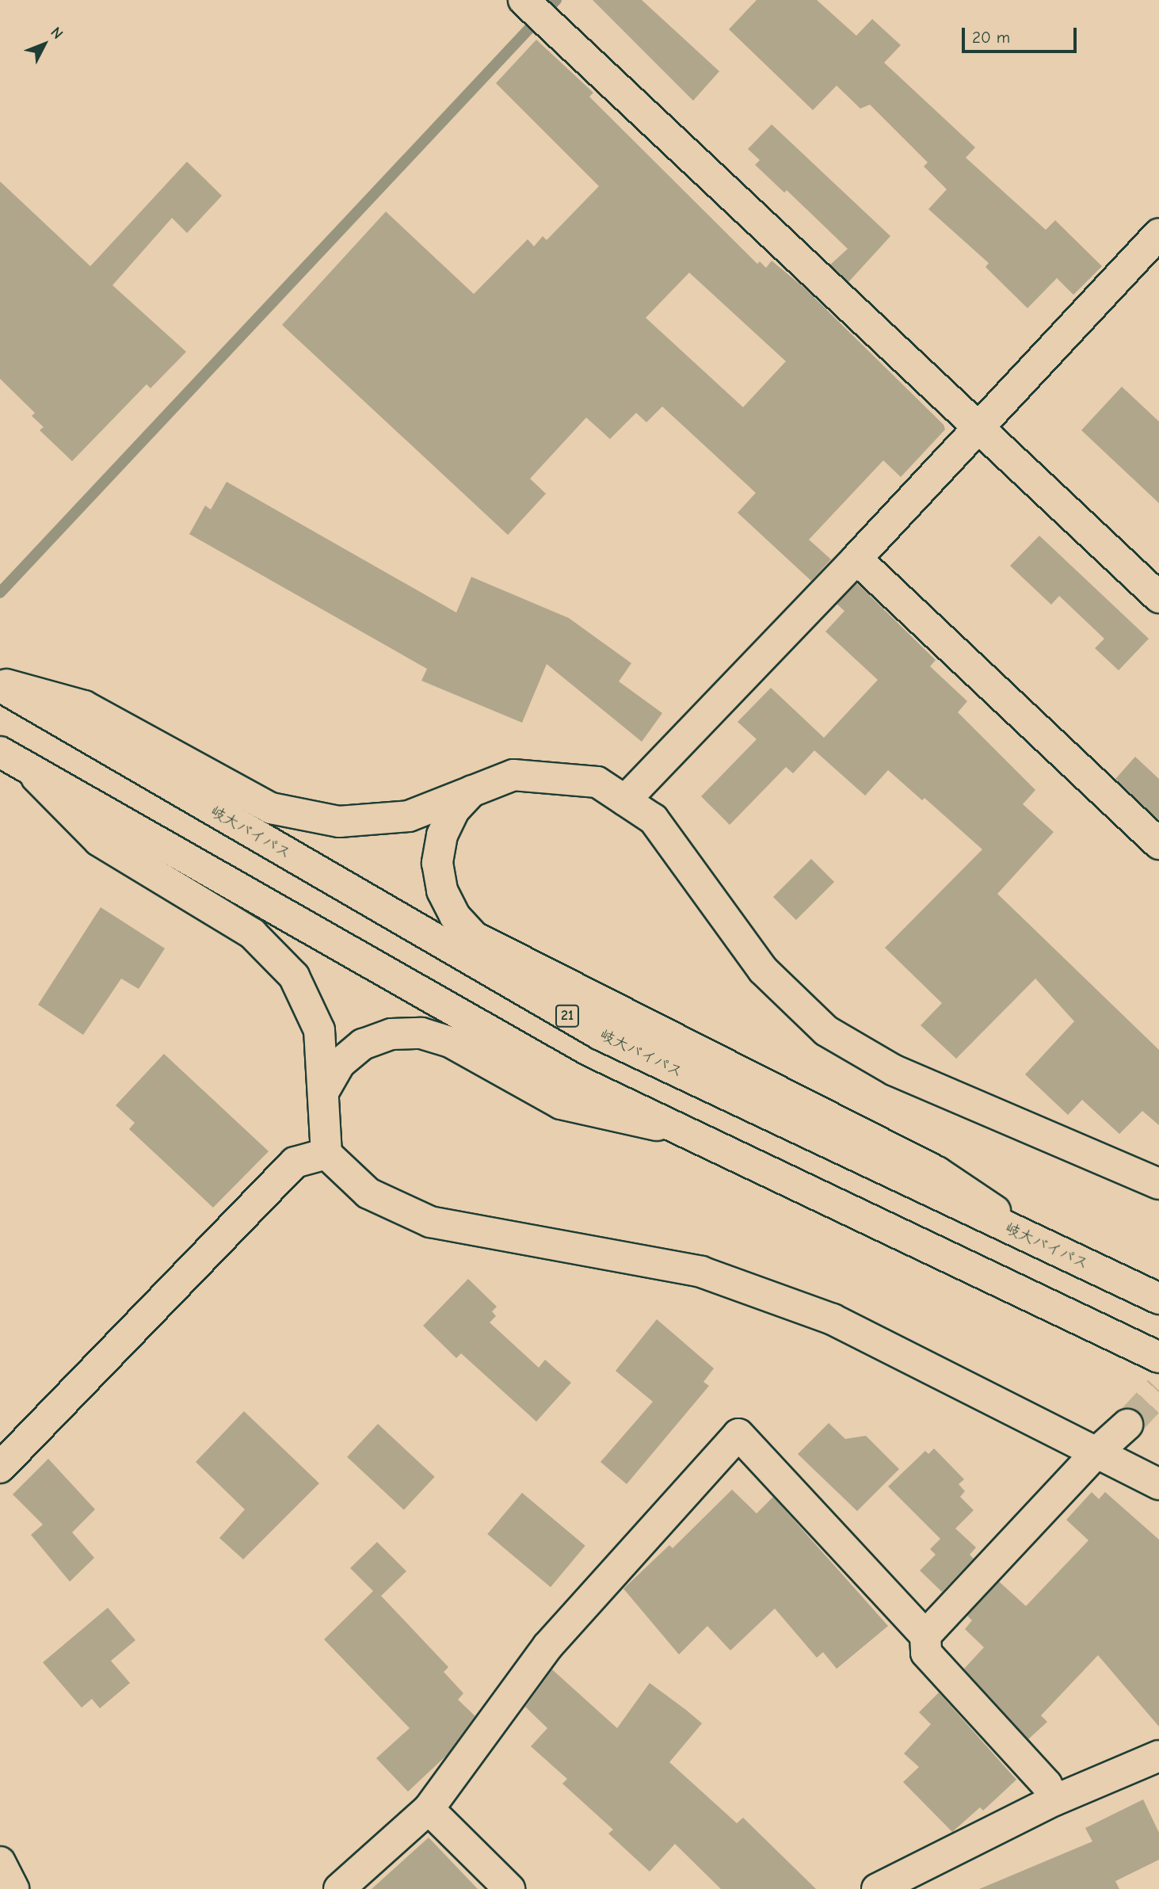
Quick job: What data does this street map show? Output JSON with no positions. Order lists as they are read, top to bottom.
{
  "streets": {
    "main road": ["岐大バイパス", "21"]
  },
  "scale_bar": "20 m",
  "north": "top right"
}
